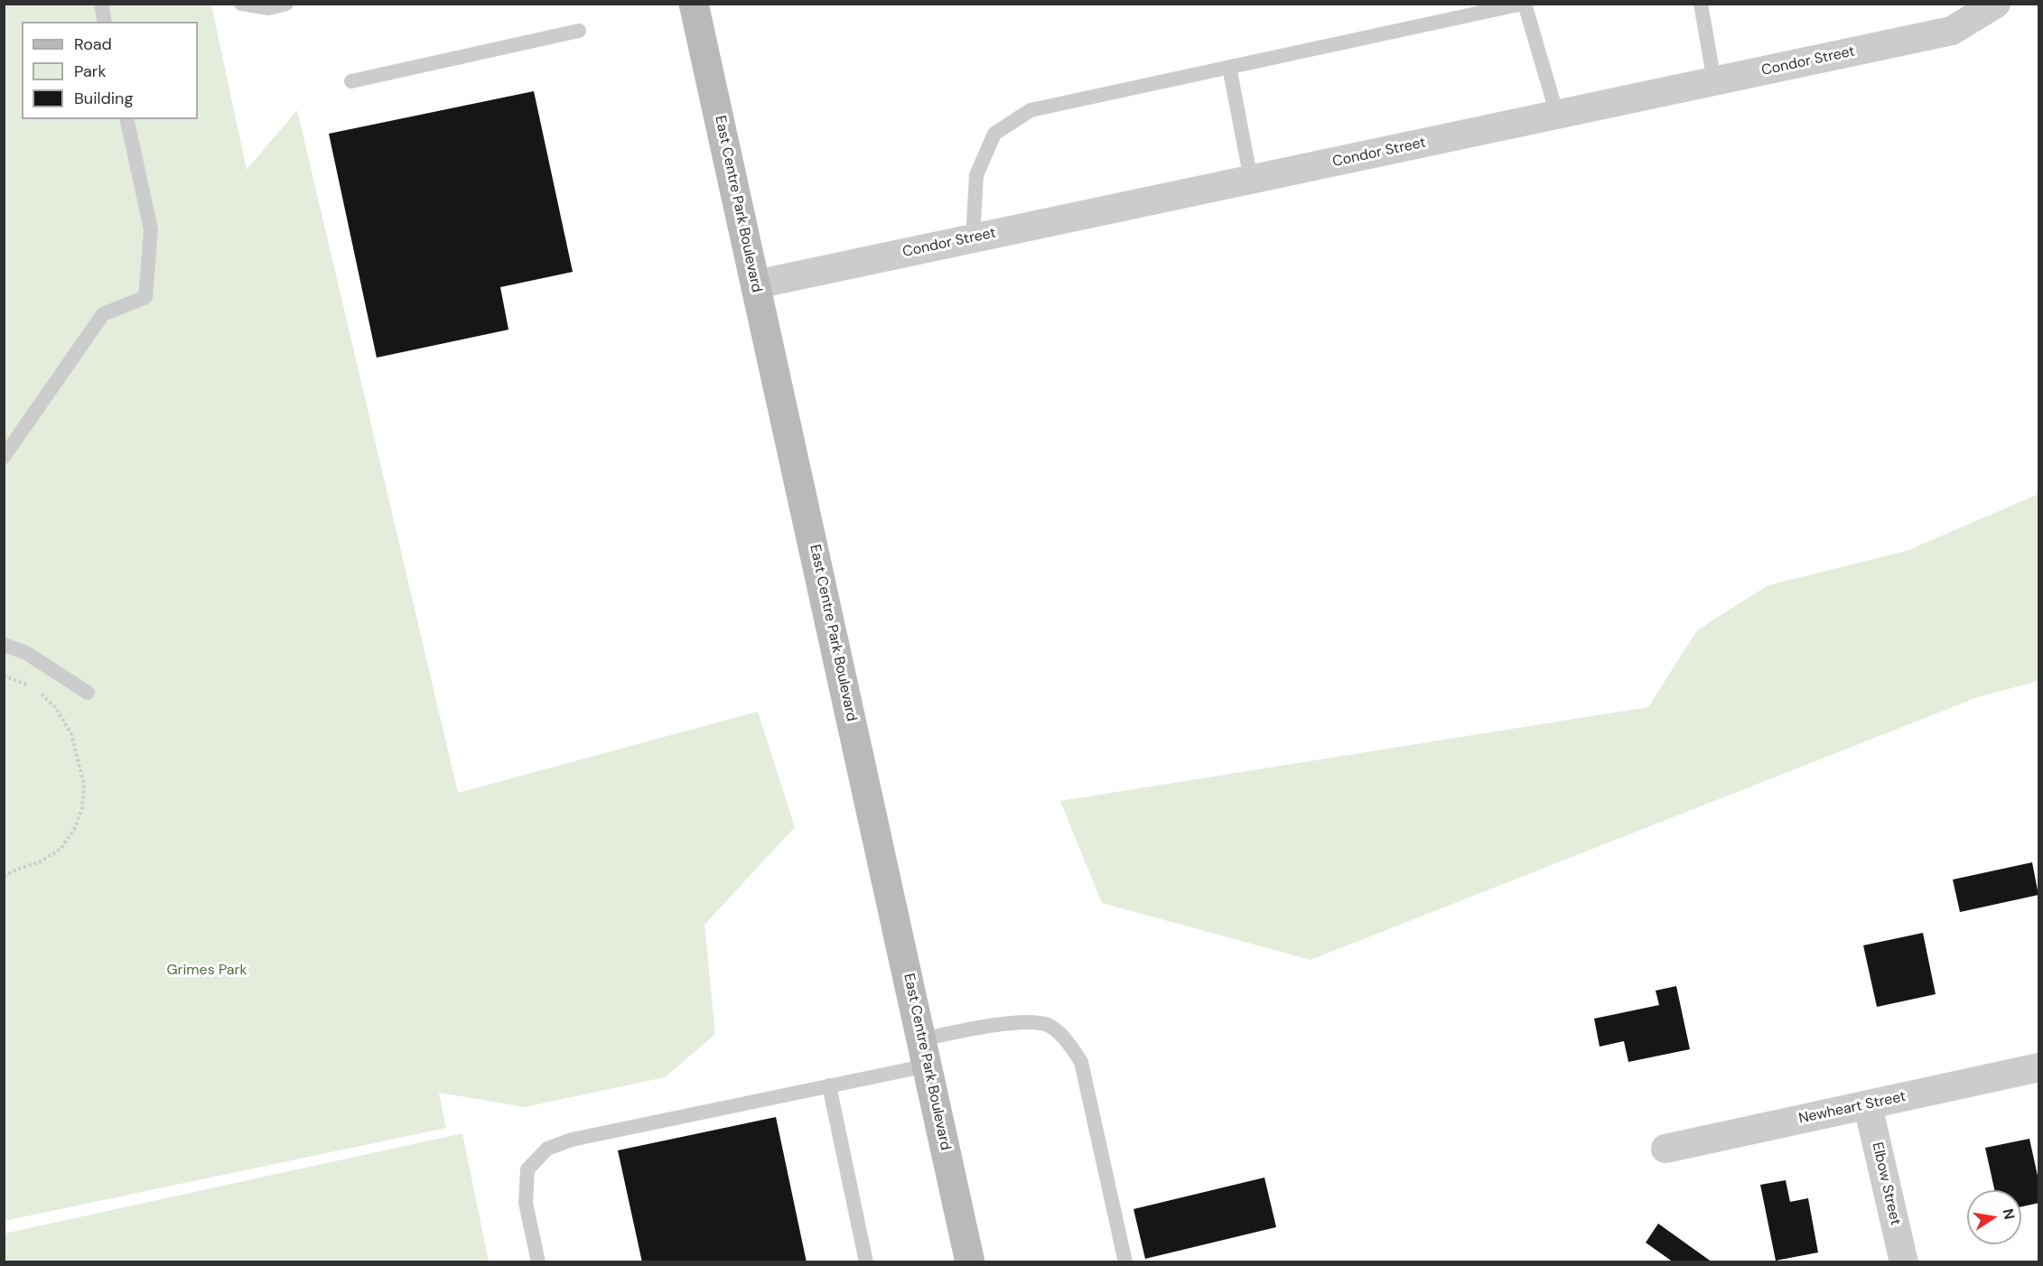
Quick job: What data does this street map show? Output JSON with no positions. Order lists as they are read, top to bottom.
{
  "streets": {
    "street": [
      "Condor Street",
      "East Centre Park Boulevard",
      "Newheart Street",
      "Elbow Street"
    ]
  },
  "crossings": [
    ["Condor Street", "East Centre Park Boulevard"],
    ["Newheart Street", "Elbow Street"]
  ],
  "parks": ["Grimes Park"],
  "legend": ["Road", "Park", "Building"],
  "north": "right"
}
